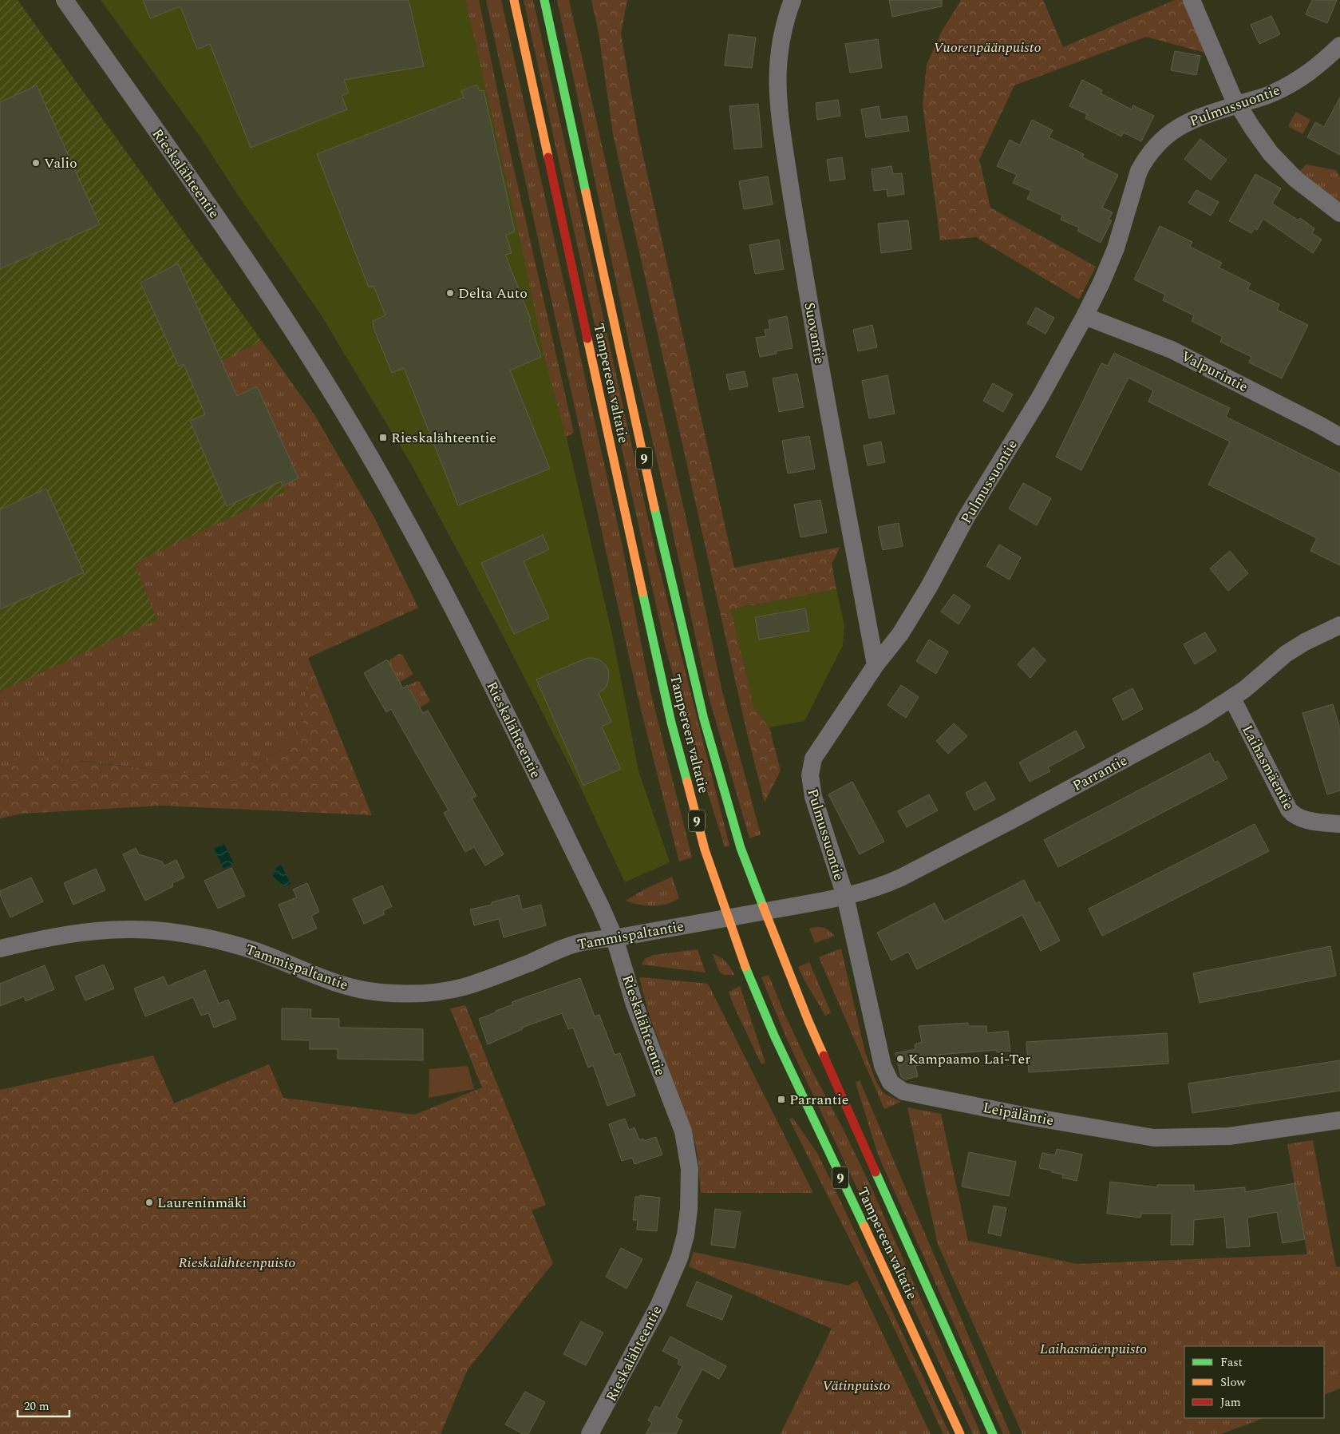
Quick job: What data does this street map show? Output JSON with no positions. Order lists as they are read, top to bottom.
{
  "streets": {
    "highway": ["Tampereen valtatie", "9"],
    "street": [
      "Pulmussuontie",
      "Rieskalähteentie",
      "Suovantie",
      "Valpurintie",
      "Laihasmäentie",
      "Parrantie",
      "Tammispaltantie",
      "Leipäläntie"
    ]
  },
  "crossings": [
    ["Pulmussuontie", "Suovantie"],
    ["Pulmussuontie", "Valpurintie"],
    ["Pulmussuontie", "Tampereen valtatie"],
    ["Pulmussuontie", "Parrantie"],
    ["Pulmussuontie", "Tammispaltantie"],
    ["Pulmussuontie", "Leipäläntie"],
    ["Rieskalähteentie", "Tammispaltantie"],
    ["Tampereen valtatie", "Tammispaltantie"],
    ["Laihasmäentie", "Parrantie"],
    ["Parrantie", "Leipäläntie"]
  ],
  "parks": [
    "Vuorenpäänpuisto",
    "Rieskalähteenpuisto",
    "Laihasmäenpuisto",
    "Vätinpuisto"
  ],
  "places": {
    "other": [
      "Valio",
      "Delta Auto",
      "Kampaamo Lai-Ter",
      "Laureninmäki"
    ],
    "transit": ["Rieskalähteentie", "Parrantie"]
  },
  "legend": ["Fast", "Slow", "Jam"],
  "scale_bar": "20 m"
}
